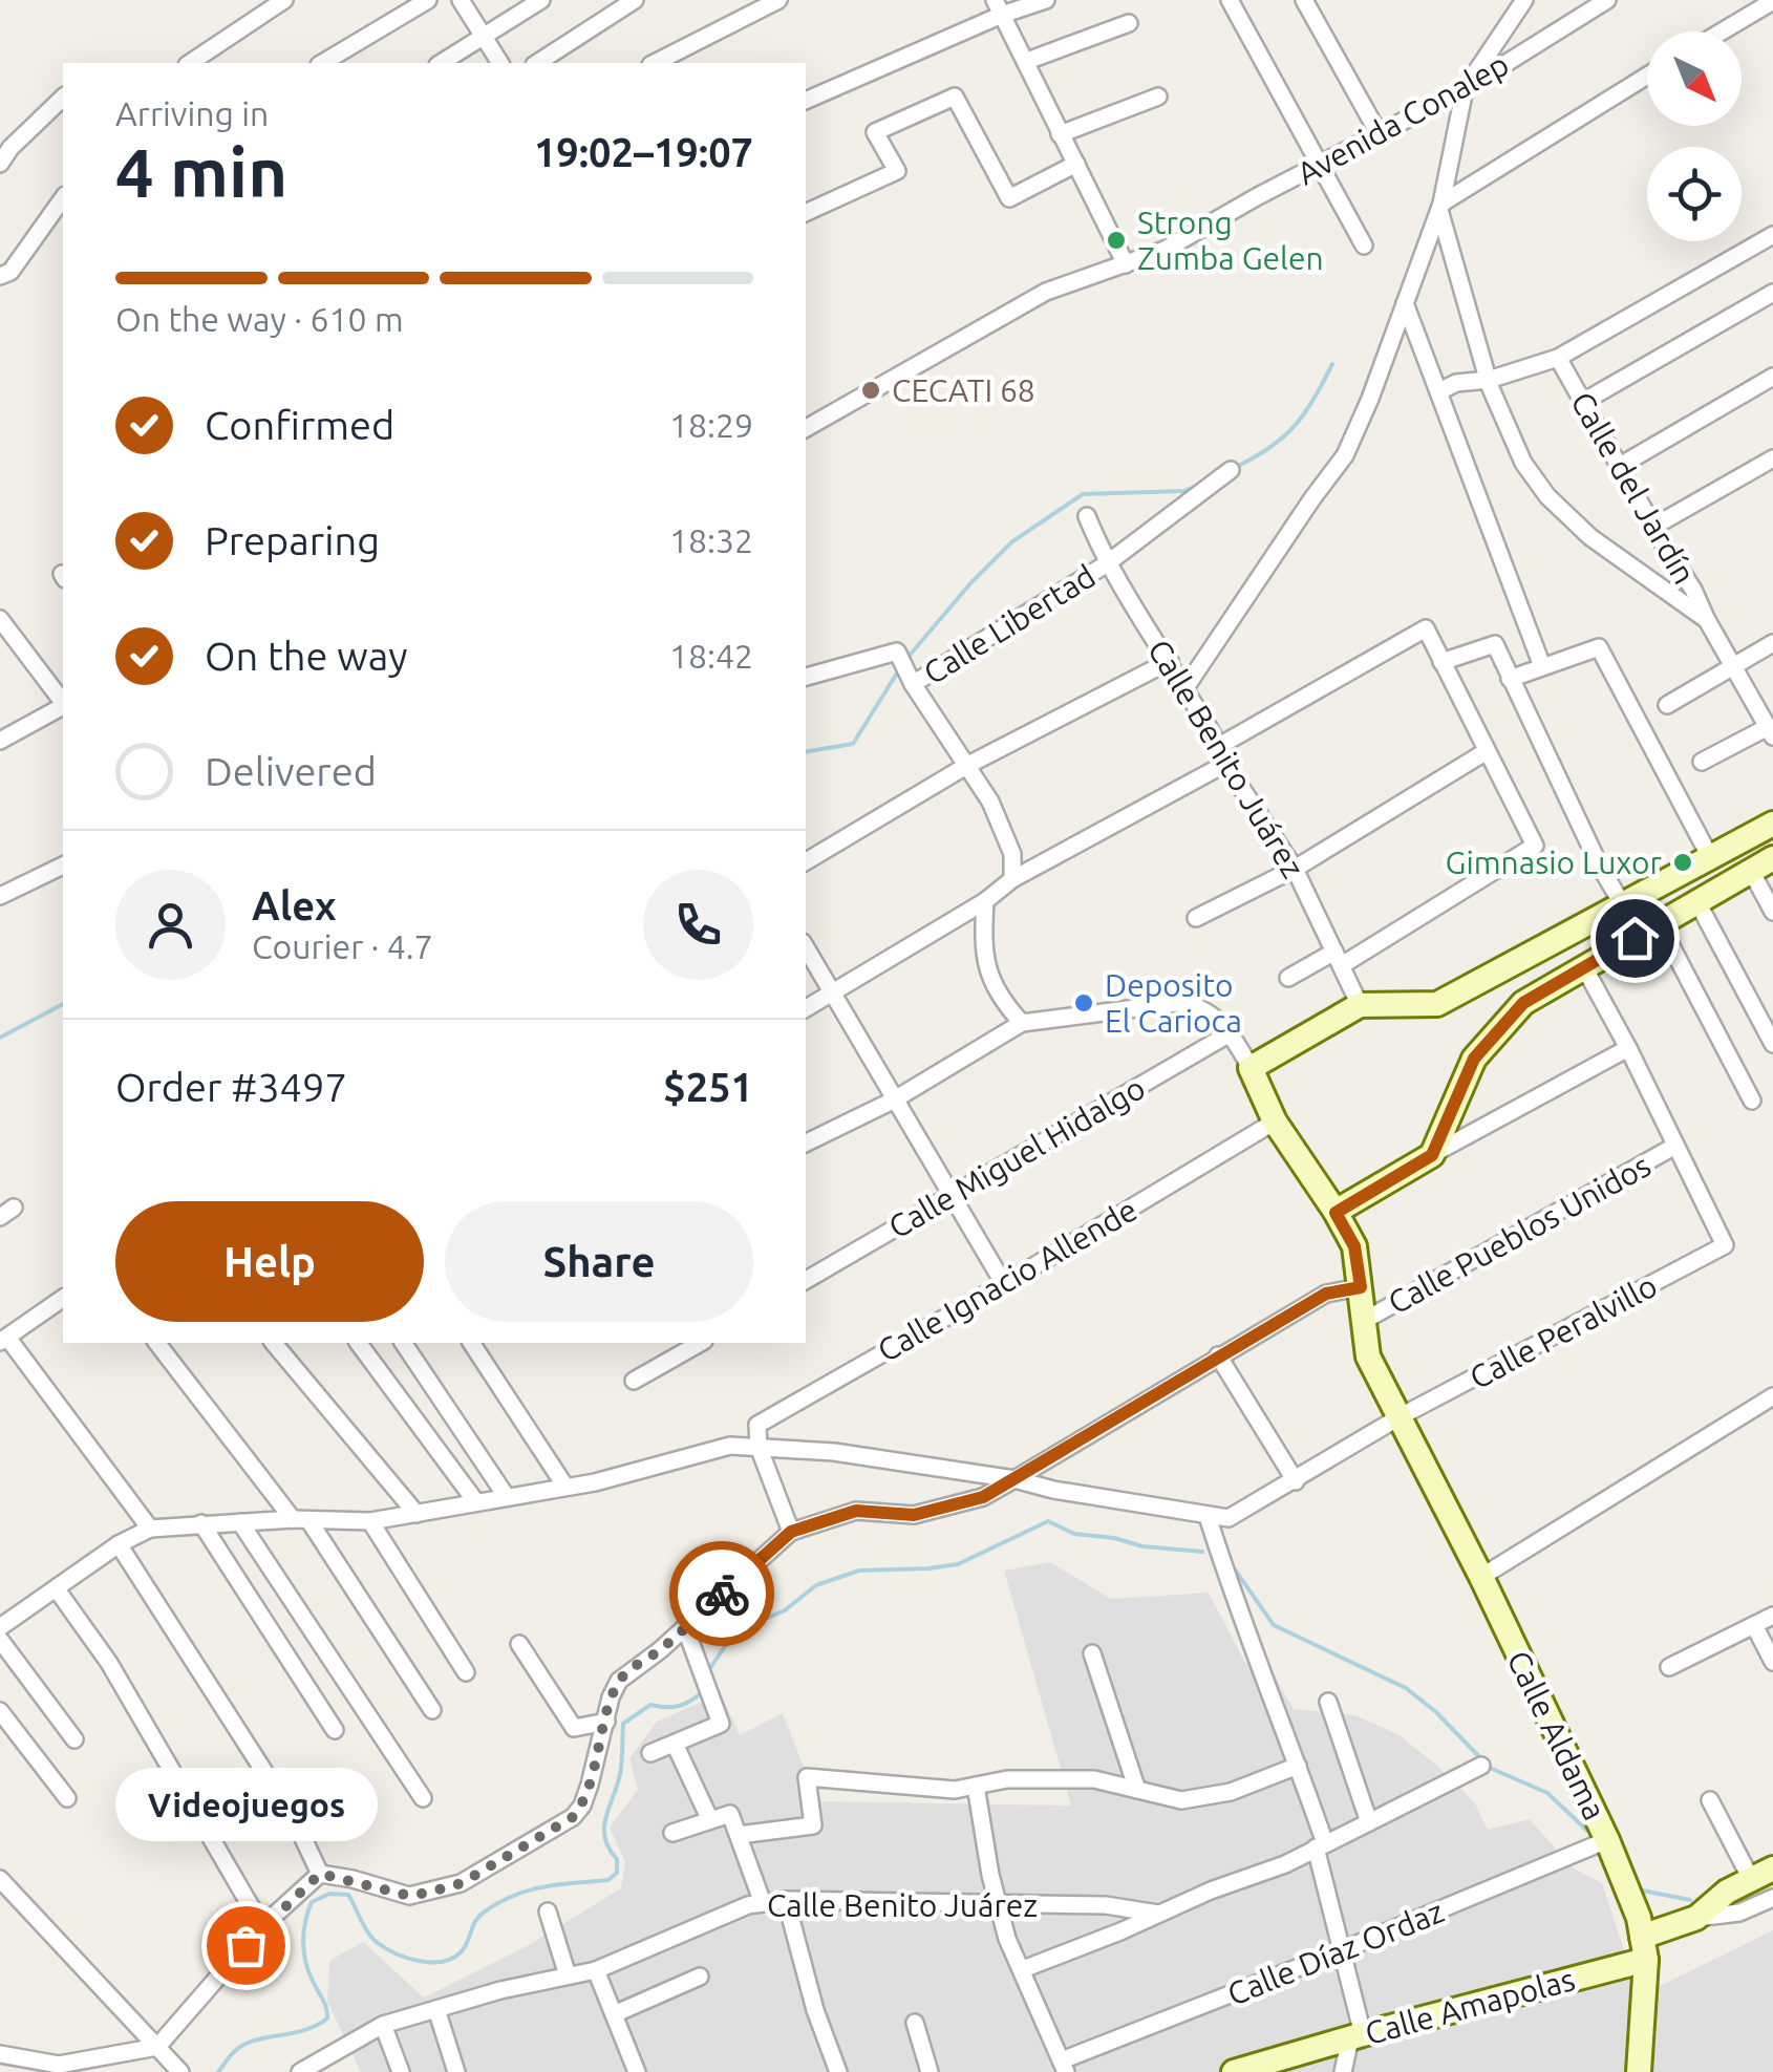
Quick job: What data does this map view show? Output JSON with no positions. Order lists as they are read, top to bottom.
{
  "streets": {
    "street": [
      "Avenida Conalep",
      "Calle del Jardín",
      "Calle Libertad",
      "Calle Benito Juárez",
      "Calle Miguel Hidalgo",
      "Calle Pueblos Unidos",
      "Calle Ignacio Allende",
      "Calle Peralvillo",
      "Calle Aldama",
      "Calle Díaz Ordaz",
      "Calle Amapolas"
    ]
  },
  "crossings": [
    ["Calle Libertad", "Calle Benito Juárez"],
    ["Calle Pueblos Unidos", "Calle Peralvillo"],
    ["Calle Pueblos Unidos", "Calle Aldama"],
    ["Calle Ignacio Allende", "Calle Aldama"],
    ["Calle Peralvillo", "Calle Aldama"],
    ["Calle Aldama", "Calle Díaz Ordaz"],
    ["Calle Aldama", "Calle Amapolas"]
  ],
  "places": [
    "Strong Zumba Gelen",
    "CECATI 68",
    "Gimnasio Luxor",
    "Deposito El Carioca",
    "Videojuegos"
  ],
  "north": "bottom right",
  "page": {
    "heading": ["4 min", "Arriving in", "19:02–19:07"],
    "panel": [
      "Alex",
      "Courier · 4.7",
      "Order #3497",
      "$251"
    ],
    "bar": "On the way · 610 m",
    "list": [
      ["Confirmed", "18:29"],
      ["Preparing", "18:32"],
      ["On the way", "18:42"],
      "Delivered"
    ],
    "buttons": ["Help", "Share"],
    "bubble": "Videojuegos"
  }
}
